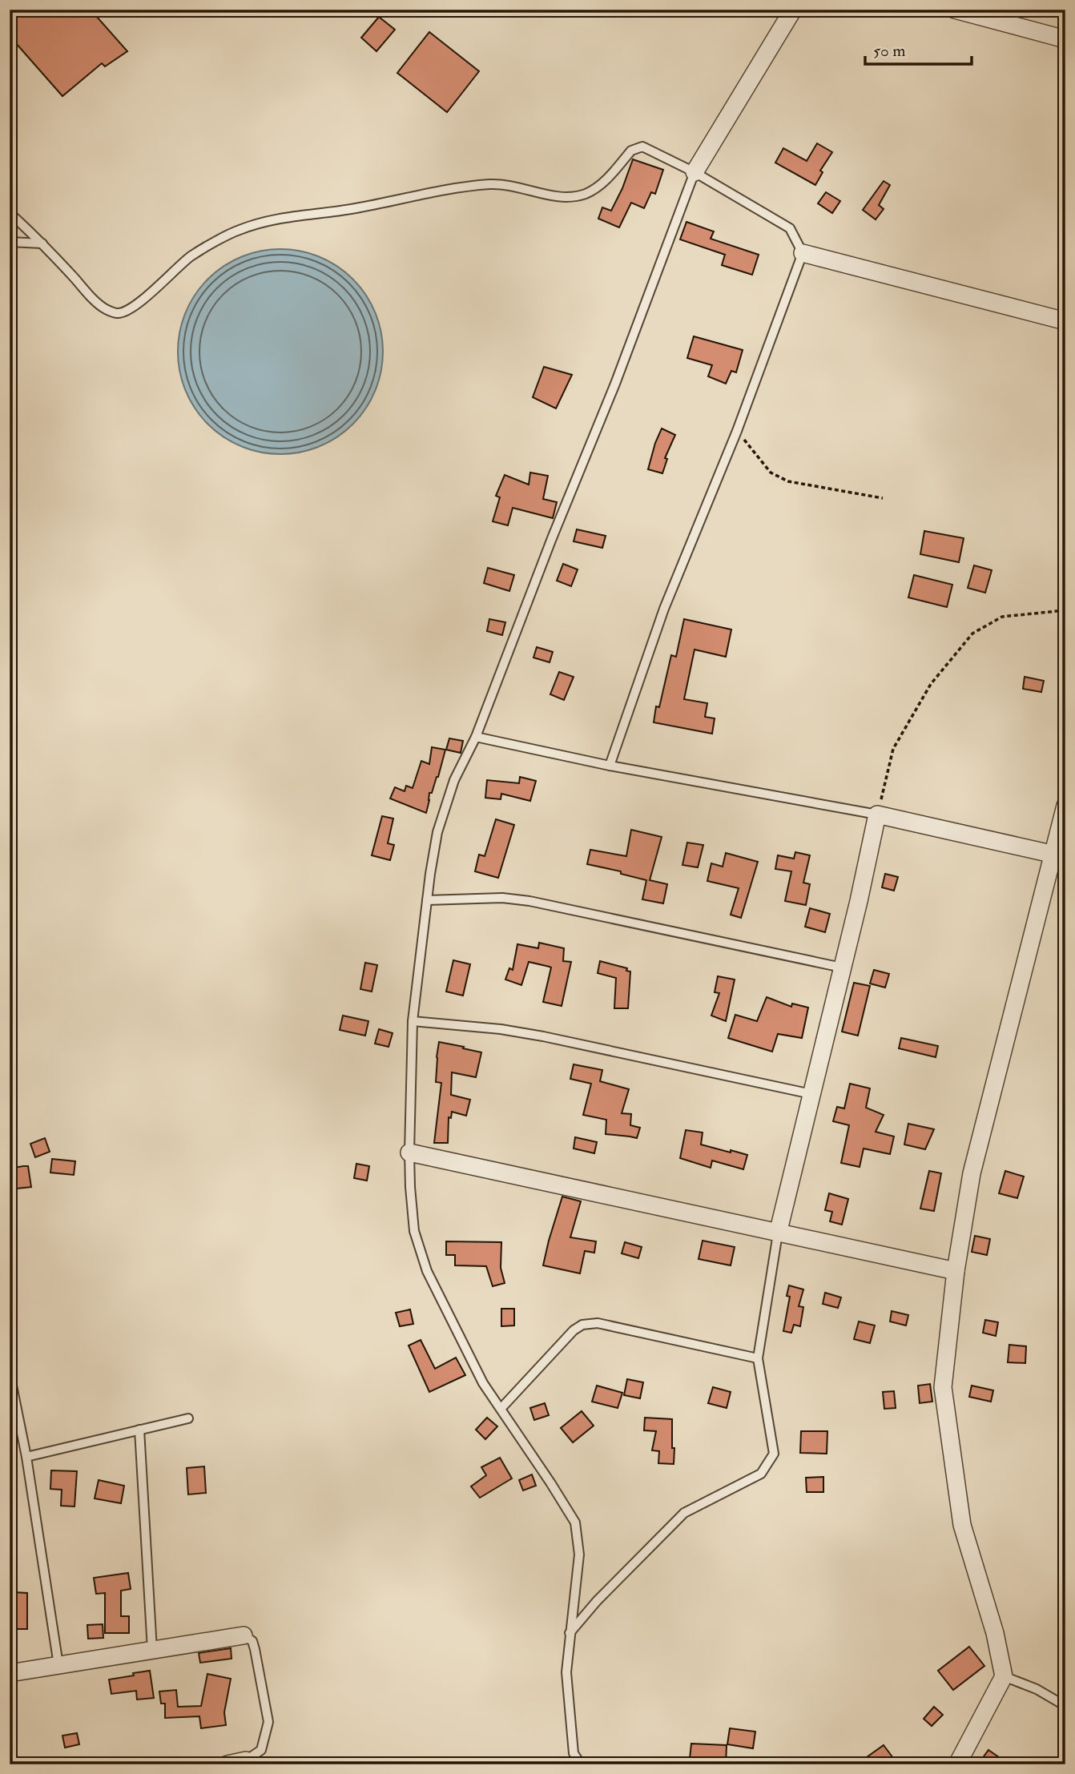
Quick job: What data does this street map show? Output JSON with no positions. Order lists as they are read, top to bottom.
{
  "scale_bar": "50 m"
}
